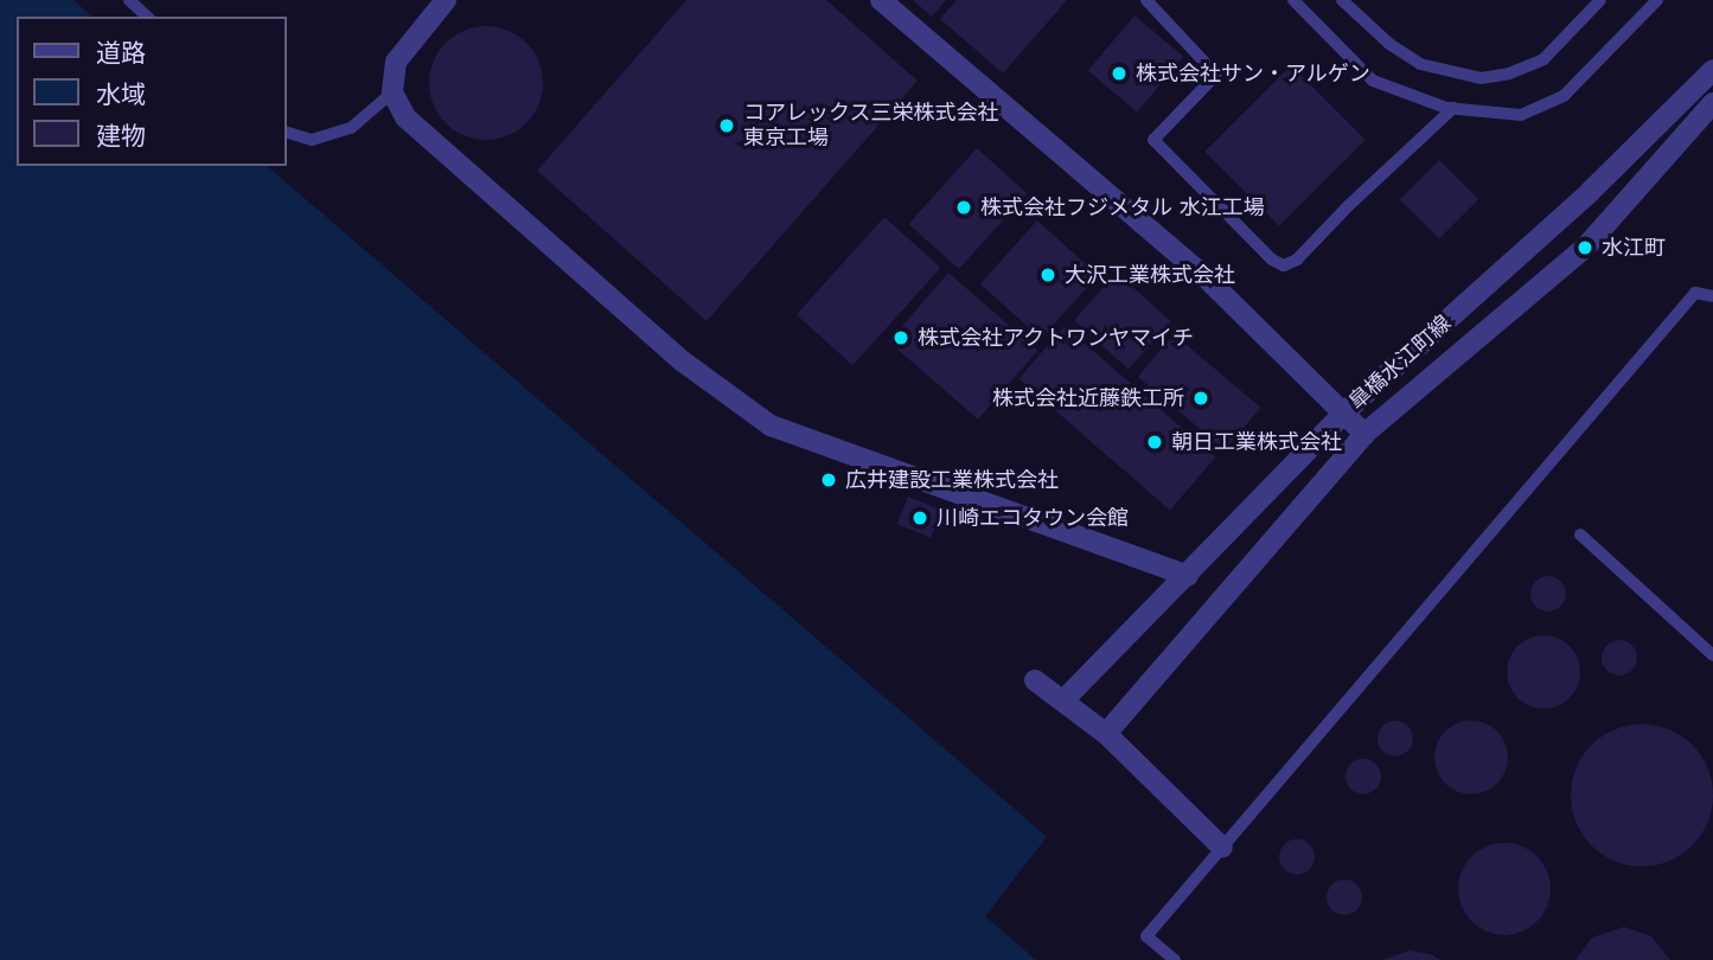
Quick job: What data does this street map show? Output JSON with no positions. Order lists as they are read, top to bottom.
{
  "streets": {
    "street": ["皐橋水江町線"]
  },
  "places": [
    "株式会社サン・アルゲン",
    "コアレックス三栄株式会社 東京工場",
    "株式会社フジメタル 水江工場",
    "水江町",
    "大沢工業株式会社",
    "株式会社アクトワンヤマイチ",
    "株式会社近藤鉄工所",
    "朝日工業株式会社",
    "広井建設工業株式会社",
    "川崎エコタウン会館"
  ],
  "legend": ["道路", "水域", "建物"]
}
